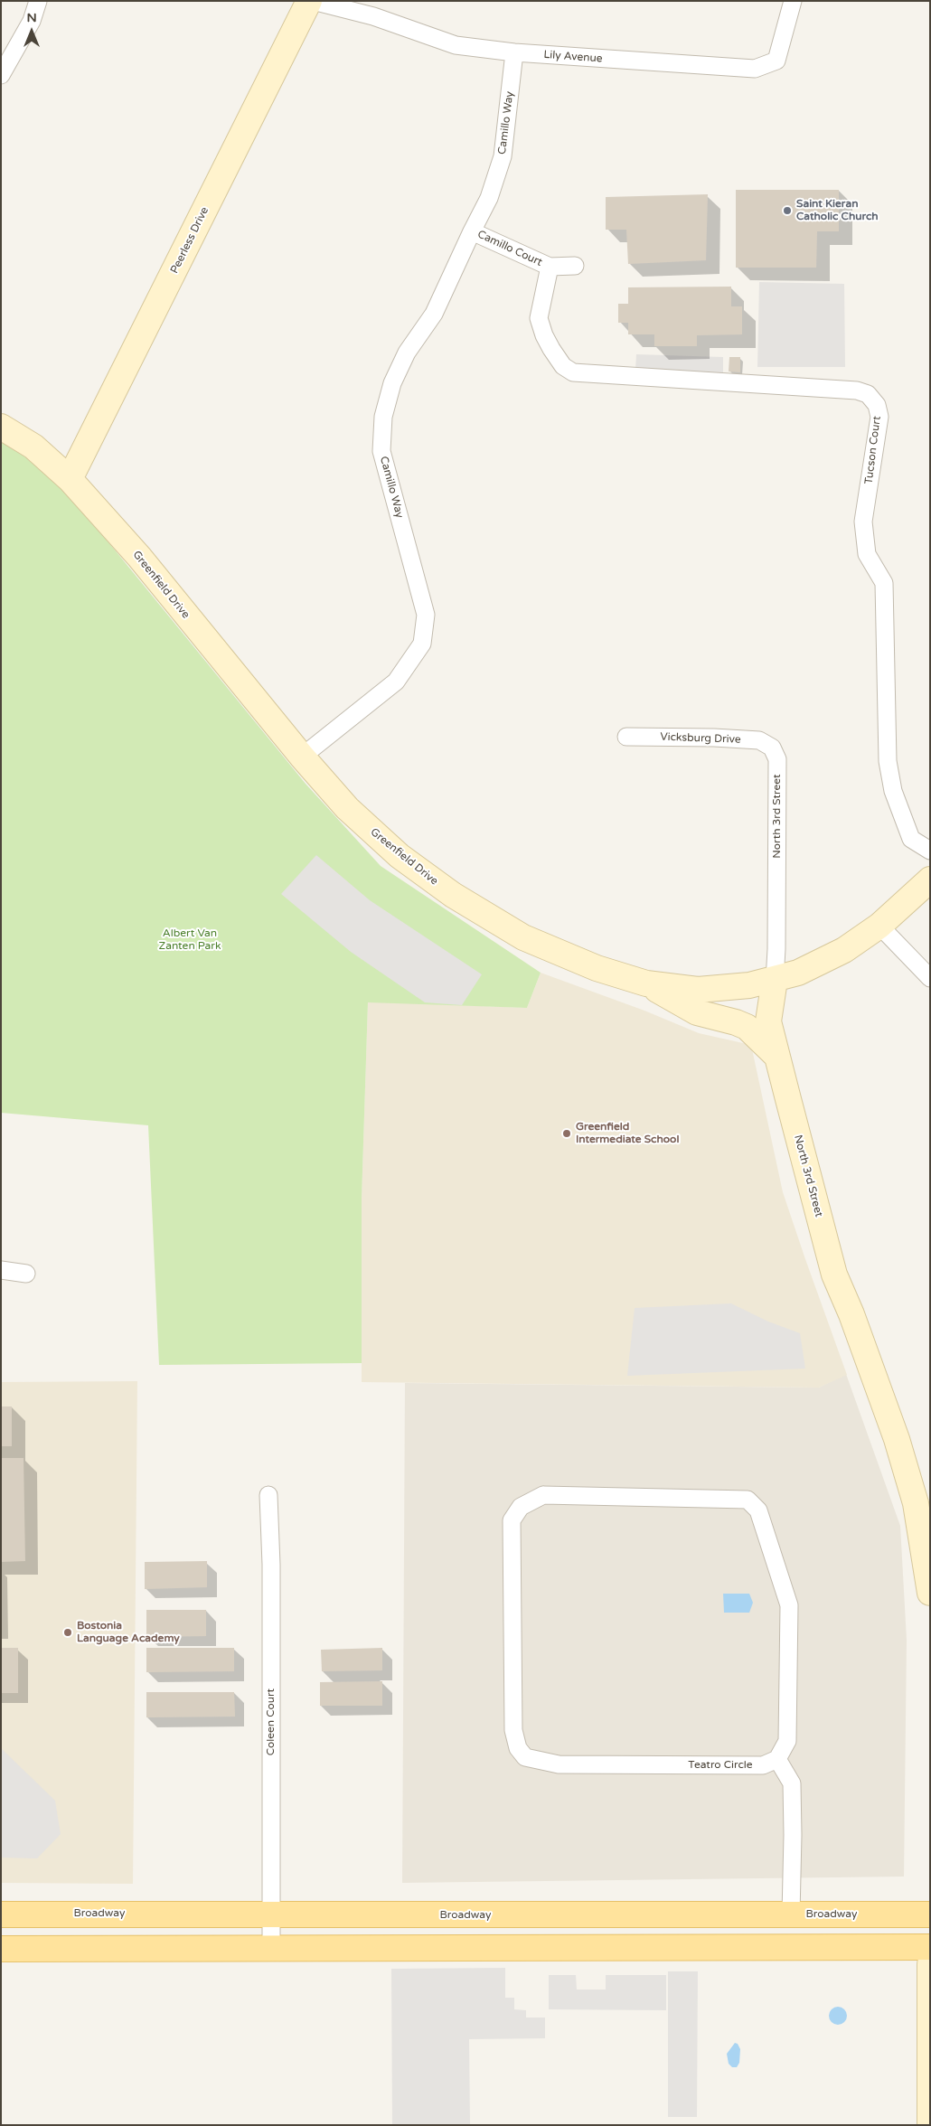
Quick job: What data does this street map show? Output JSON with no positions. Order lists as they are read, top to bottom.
{
  "streets": {
    "main road": [
      "Peerless Drive",
      "Greenfield Drive",
      "North 3rd Street",
      "Broadway"
    ],
    "street": [
      "Lily Avenue",
      "Camillo Way",
      "Camillo Court",
      "Tucson Court",
      "Vicksburg Drive",
      "Coleen Court",
      "Teatro Circle"
    ]
  },
  "crossings": [
    ["Lily Avenue", "Camillo Way"],
    ["Camillo Way", "Camillo Court"],
    ["Camillo Way", "Greenfield Drive"],
    ["Peerless Drive", "Greenfield Drive"],
    ["Camillo Court", "Tucson Court"],
    ["Greenfield Drive", "North 3rd Street"],
    ["Vicksburg Drive", "North 3rd Street"],
    ["Coleen Court", "Broadway"]
  ],
  "parks": ["Albert Van Zanten Park"],
  "places": ["Saint Kieran Catholic Church", "Greenfield Intermediate School", "Bostonia Language Academy"],
  "north": "top"
}
